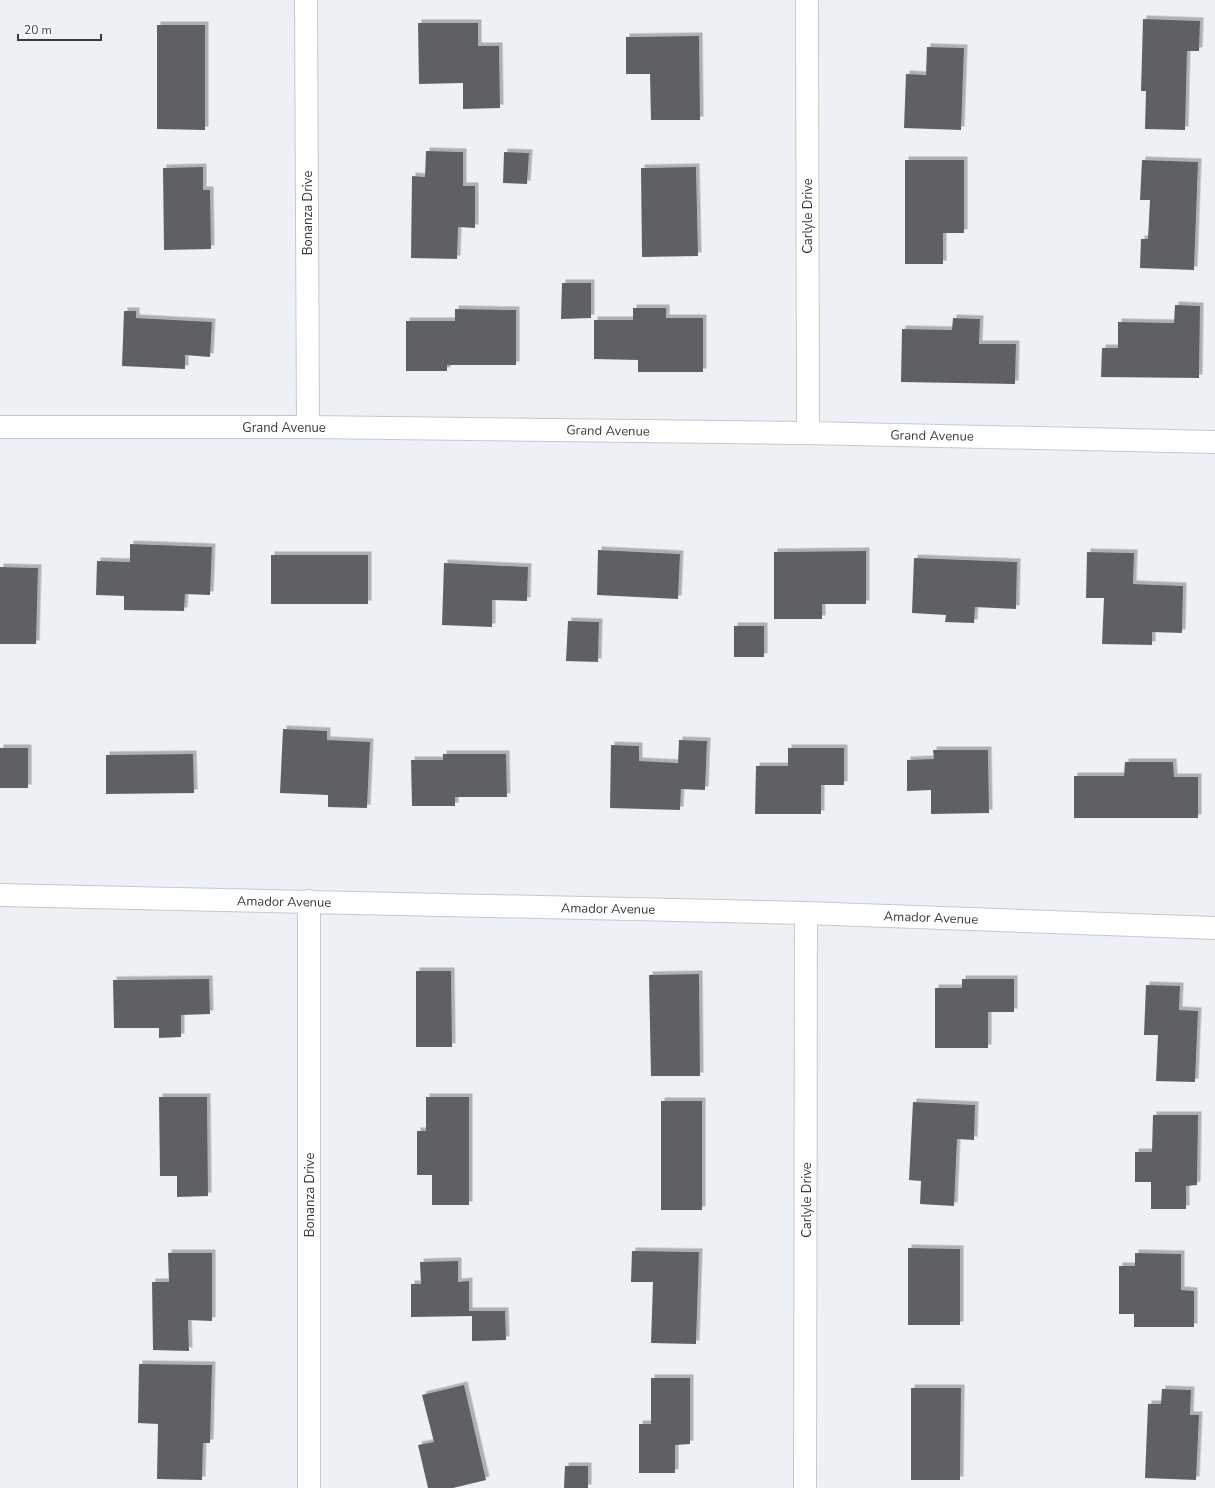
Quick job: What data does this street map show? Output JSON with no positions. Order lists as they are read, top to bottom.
{
  "streets": {
    "street": [
      "Bonanza Drive",
      "Carlyle Drive",
      "Grand Avenue",
      "Amador Avenue"
    ]
  },
  "crossings": [
    ["Bonanza Drive", "Grand Avenue"],
    ["Bonanza Drive", "Amador Avenue"],
    ["Carlyle Drive", "Grand Avenue"],
    ["Carlyle Drive", "Amador Avenue"]
  ],
  "scale_bar": "20 m"
}
